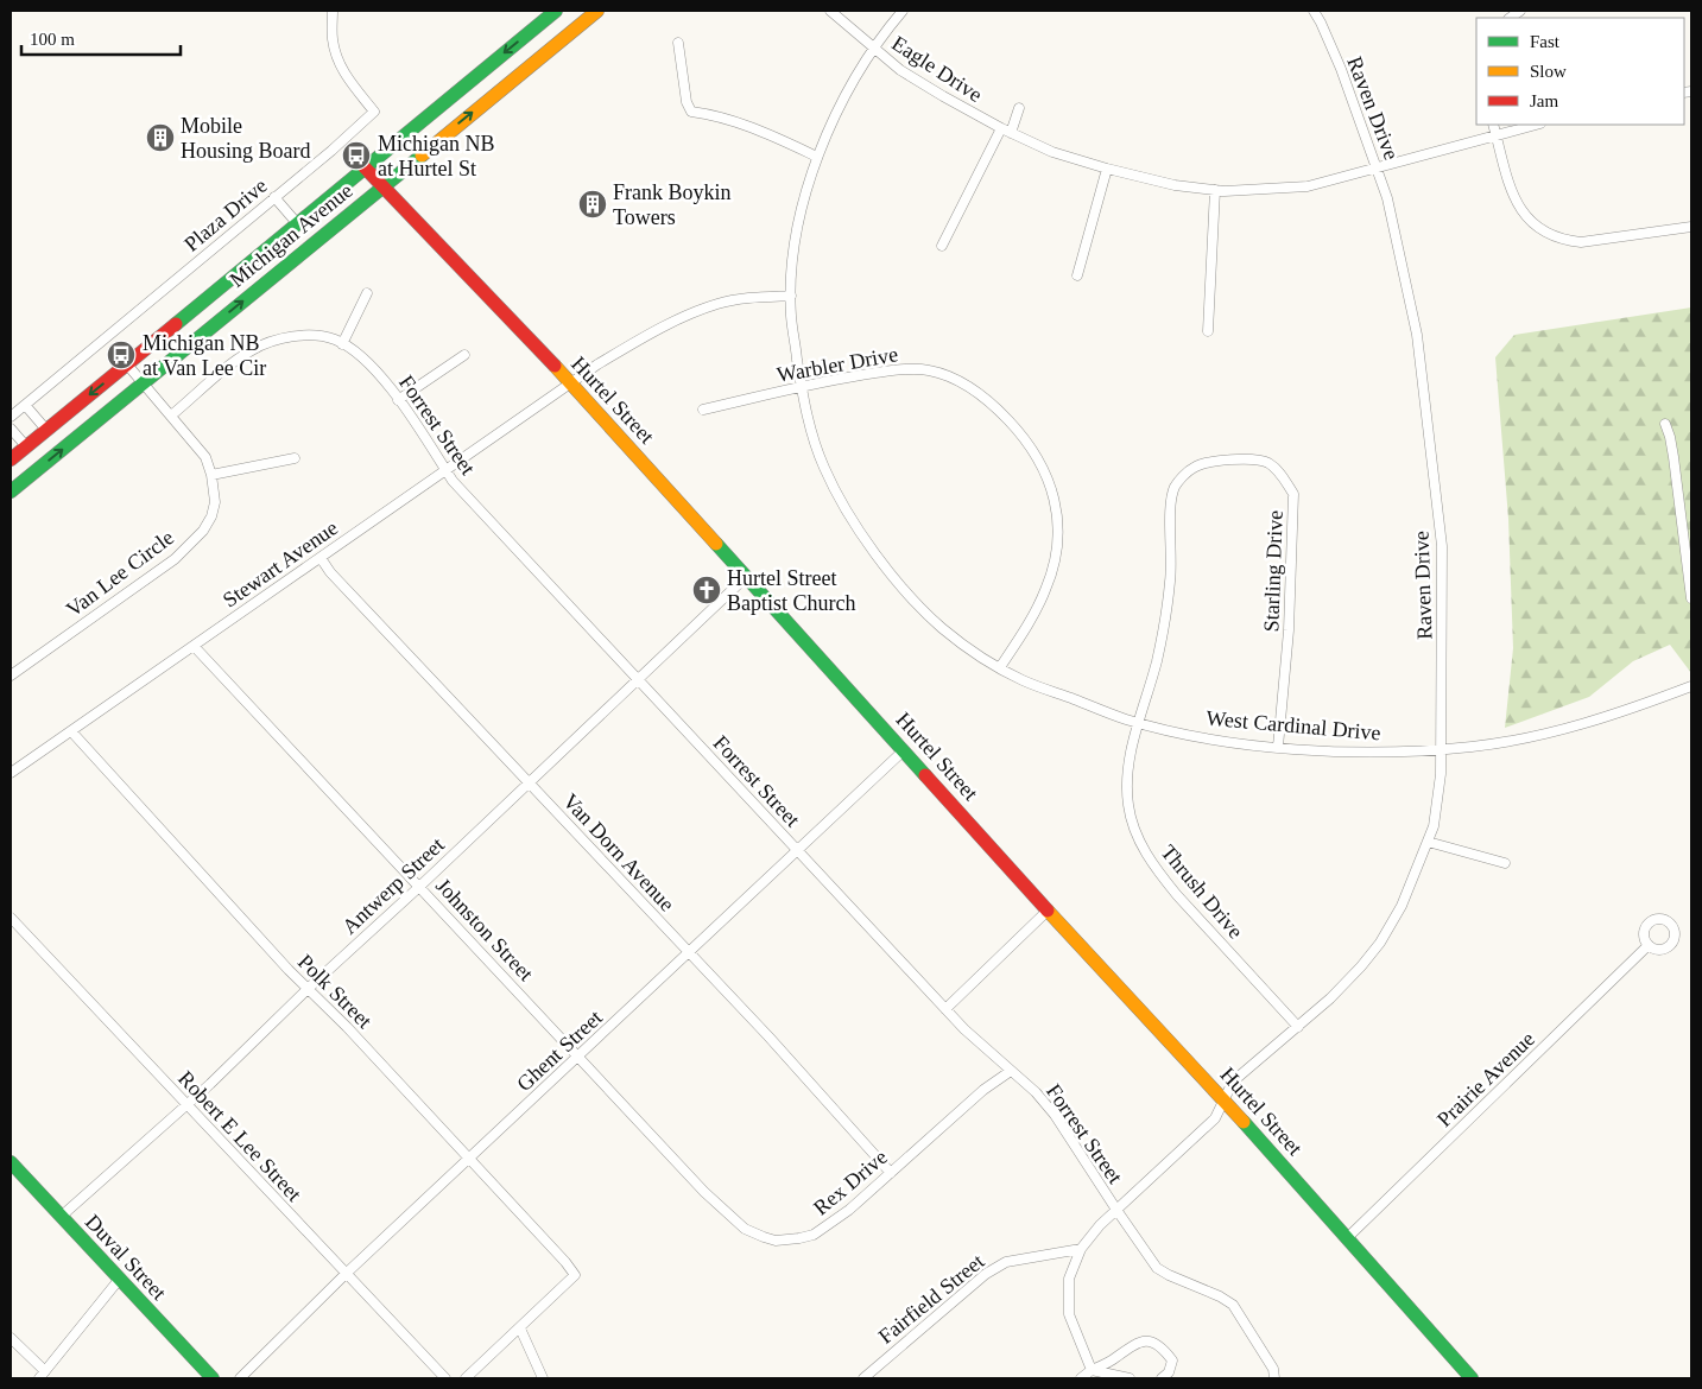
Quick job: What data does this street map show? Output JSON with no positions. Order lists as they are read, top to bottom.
{
  "streets": {
    "street": [
      "Eagle Drive",
      "Raven Drive",
      "Plaza Drive",
      "Michigan Avenue",
      "Warbler Drive",
      "Hurtel Street",
      "Forrest Street",
      "Stewart Avenue",
      "Starling Drive",
      "Van Lee Circle",
      "West Cardinal Drive",
      "Van Dorn Avenue",
      "Antwerp Street",
      "Thrush Drive",
      "Johnston Street",
      "Polk Street",
      "Ghent Street",
      "Prairie Avenue",
      "Robert E Lee Street",
      "Rex Drive",
      "Duval Street",
      "Fairfield Street"
    ]
  },
  "crossings": [
    ["Eagle Drive", "Raven Drive"],
    ["Eagle Drive", "West Cardinal Drive"],
    ["Raven Drive", "Hurtel Street"],
    ["Raven Drive", "Forrest Street"],
    ["Raven Drive", "West Cardinal Drive"],
    ["Raven Drive", "Thrush Drive"],
    ["Michigan Avenue", "Hurtel Street"],
    ["Michigan Avenue", "Van Lee Circle"],
    ["Warbler Drive", "West Cardinal Drive"],
    ["Hurtel Street", "Stewart Avenue"],
    ["Hurtel Street", "Antwerp Street"],
    ["Hurtel Street", "Ghent Street"],
    ["Hurtel Street", "Prairie Avenue"],
    ["Forrest Street", "Stewart Avenue"],
    ["Forrest Street", "Van Lee Circle"],
    ["Forrest Street", "Antwerp Street"],
    ["Forrest Street", "Ghent Street"],
    ["Forrest Street", "Rex Drive"],
    ["Stewart Avenue", "West Cardinal Drive"],
    ["Stewart Avenue", "Van Dorn Avenue"],
    ["Stewart Avenue", "Johnston Street"],
    ["Stewart Avenue", "Polk Street"],
    ["Starling Drive", "West Cardinal Drive"],
    ["Starling Drive", "Thrush Drive"],
    ["West Cardinal Drive", "Thrush Drive"],
    ["Van Dorn Avenue", "Antwerp Street"],
    ["Van Dorn Avenue", "Ghent Street"],
    ["Van Dorn Avenue", "Rex Drive"],
    ["Antwerp Street", "Johnston Street"],
    ["Antwerp Street", "Polk Street"],
    ["Antwerp Street", "Robert E Lee Street"],
    ["Antwerp Street", "Duval Street"],
    ["Johnston Street", "Ghent Street"],
    ["Johnston Street", "Rex Drive"],
    ["Polk Street", "Ghent Street"],
    ["Ghent Street", "Robert E Lee Street"]
  ],
  "places": {
    "building": ["Mobile Housing Board", "Frank Boykin Towers"],
    "bus stop": ["Michigan NB at Hurtel St", "Michigan NB at Van Lee Cir"],
    "church": ["Hurtel Street Baptist Church"]
  },
  "legend": ["Fast", "Slow", "Jam"],
  "scale_bar": "100 m"
}
